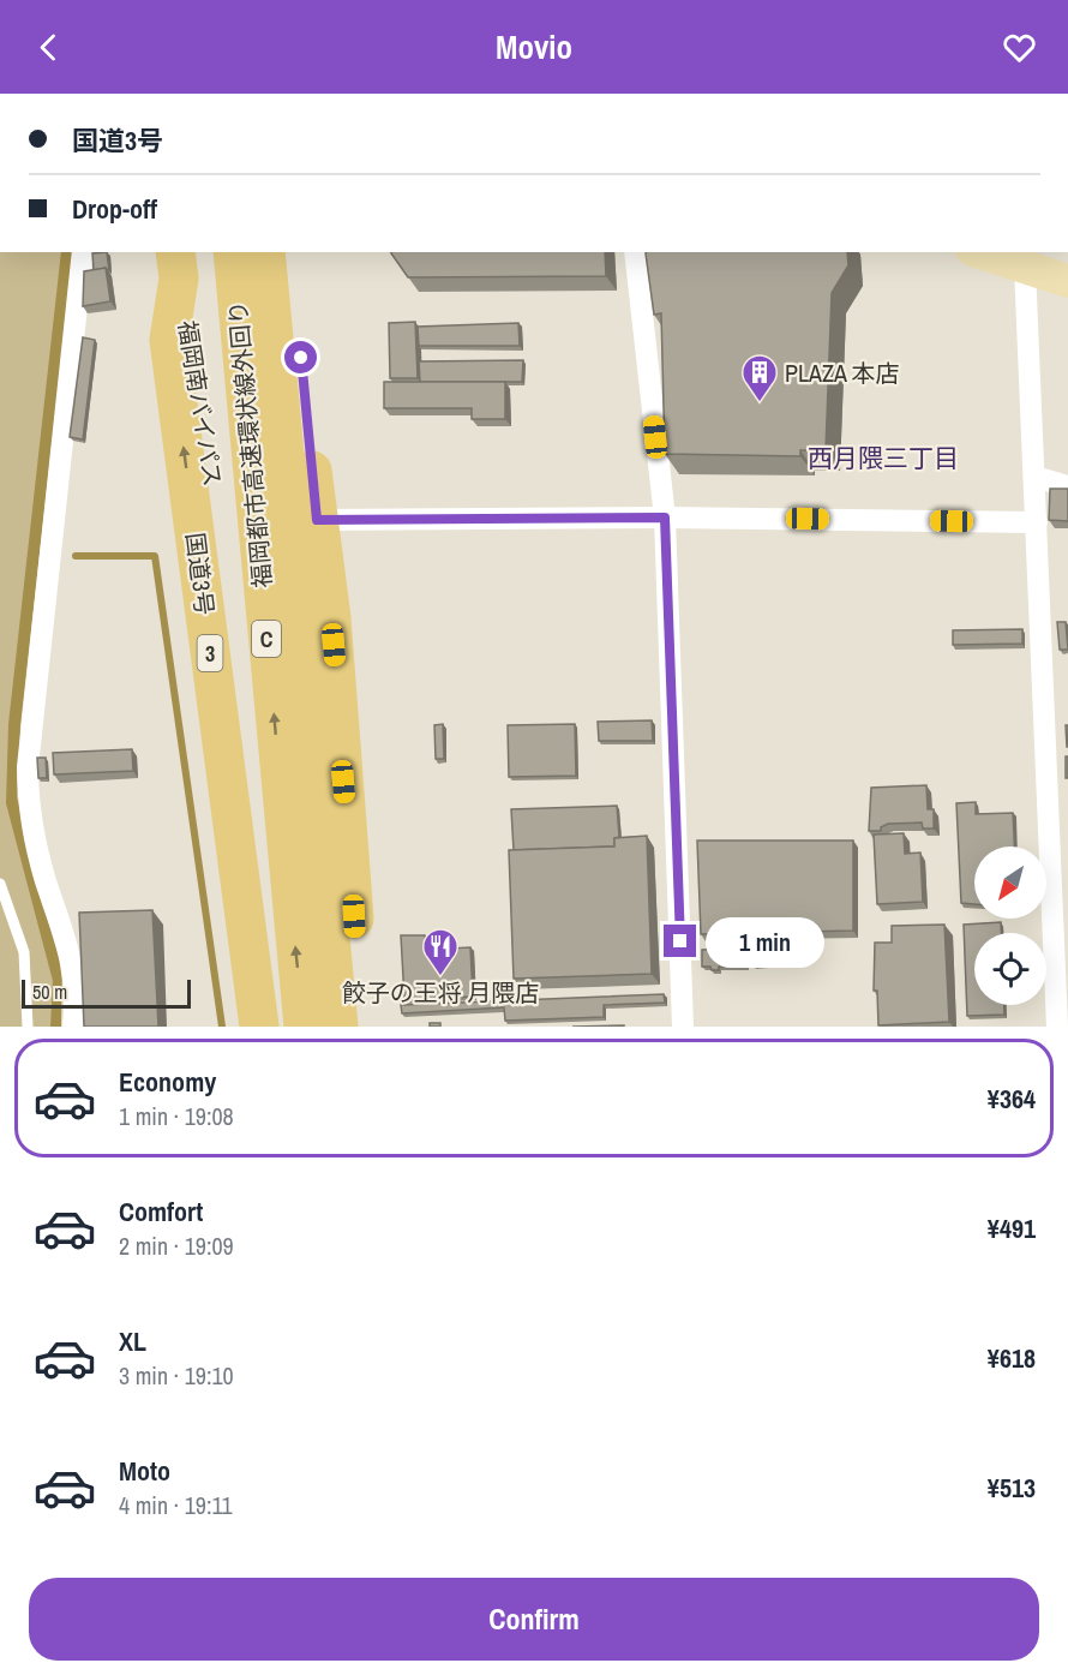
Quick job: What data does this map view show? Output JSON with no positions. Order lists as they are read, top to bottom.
{
  "streets": {
    "highway": [
      "福岡南バイパス",
      "福岡都市高速環状線外回り",
      "国道3号",
      "C",
      "3"
    ]
  },
  "crossings": [
    ["福岡南バイパス", "国道3号"]
  ],
  "districts": ["西月隈三丁目"],
  "places": {
    "building": ["PLAZA 本店"],
    "restaurant": ["餃子の王将 月隈店"]
  },
  "scale_bar": "50 m",
  "north": "bottom left",
  "page": {
    "header": "Movio",
    "banner": ["国道3号", "Drop-off"],
    "bubble": "1 min",
    "scale": "50 m",
    "list": [
      {
        "name": "Economy",
        "note": "1 min · 19:08",
        "value": "¥364"
      },
      {
        "name": "Comfort",
        "note": "2 min · 19:09",
        "value": "¥491"
      },
      {
        "name": "XL",
        "note": "3 min · 19:10",
        "value": "¥618"
      },
      {
        "name": "Moto",
        "note": "4 min · 19:11",
        "value": "¥513"
      }
    ],
    "buttons": "Confirm"
  }
}
